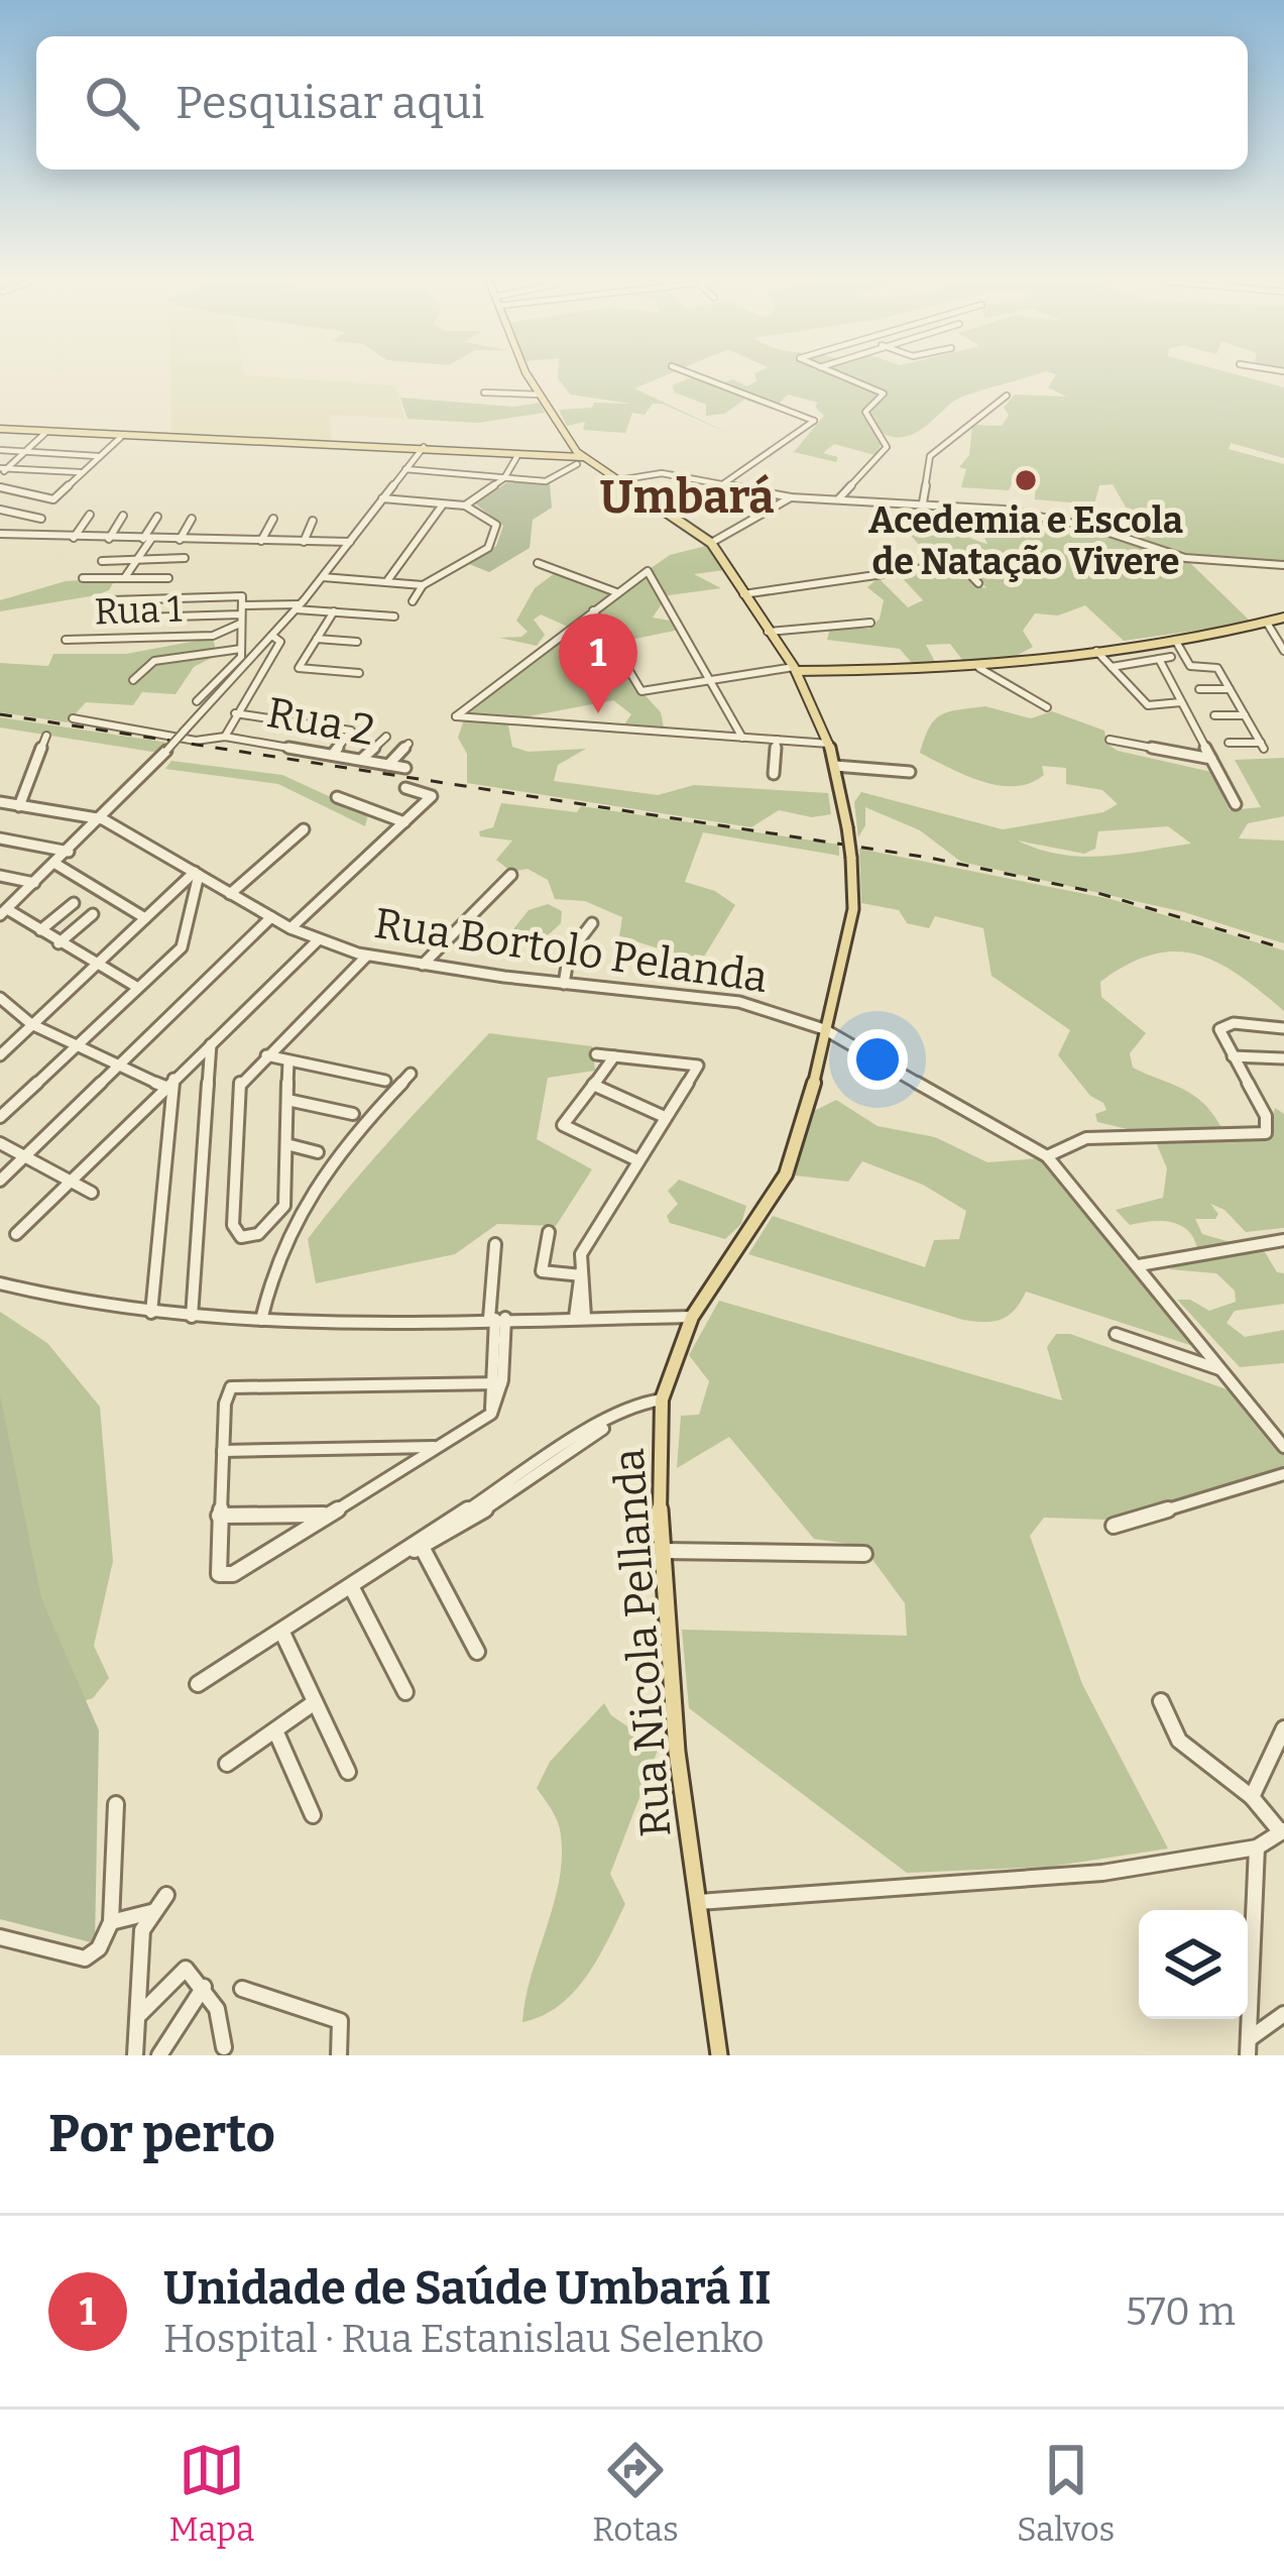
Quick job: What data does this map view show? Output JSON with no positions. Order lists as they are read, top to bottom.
{
  "streets": {
    "main road": ["Rua Nicola Pellanda"],
    "street": ["Rua 1", "Rua 2", "Rua Bortolo Pelanda"]
  },
  "crossings": [
    ["Rua Bortolo Pelanda", "Rua Nicola Pellanda"]
  ],
  "districts": ["Umbará"],
  "places": ["Acedemia e Escola de Natação Vivere"],
  "page": {
    "search": "Pesquisar aqui",
    "pins": "1",
    "heading": "Por perto",
    "list": [
      {
        "mark": "1",
        "name": "Unidade de Saúde Umbará II",
        "note": "Hospital · Rua Estanislau Selenko",
        "value": "570 m"
      }
    ],
    "nav": ["Mapa", "Rotas", "Salvos"]
  }
}
